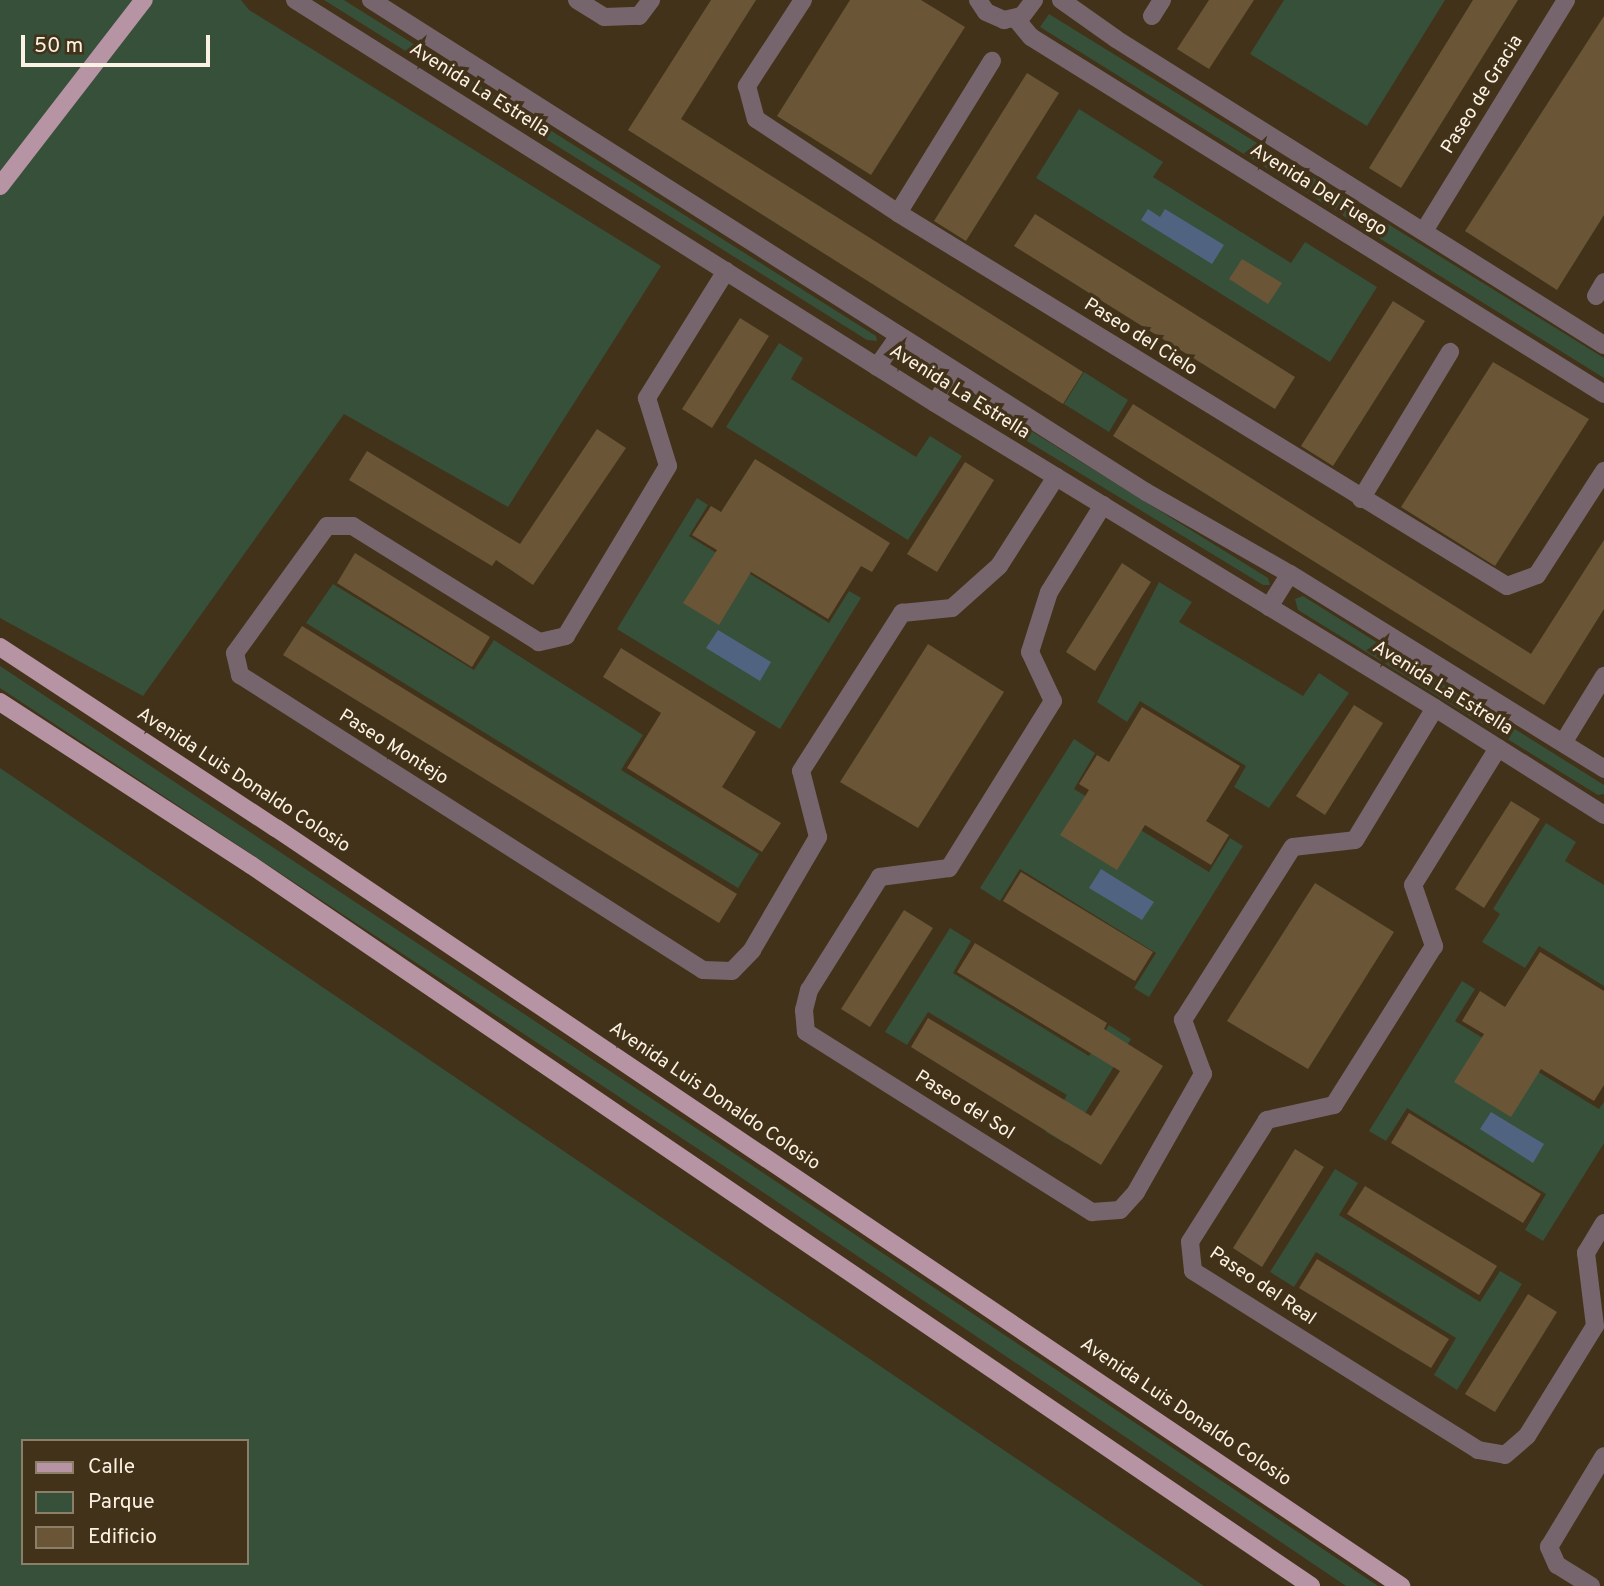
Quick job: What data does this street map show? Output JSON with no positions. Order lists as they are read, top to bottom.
{
  "streets": {
    "main road": ["Avenida Luis Donaldo Colosio"],
    "street": [
      "Avenida La Estrella",
      "Paseo de Gracia",
      "Avenida Del Fuego",
      "Paseo del Cielo",
      "Paseo Montejo",
      "Paseo del Sol",
      "Paseo del Real"
    ]
  },
  "crossings": [
    ["Avenida La Estrella", "Paseo Montejo"],
    ["Avenida La Estrella", "Paseo del Sol"],
    ["Avenida La Estrella", "Paseo del Real"],
    ["Paseo de Gracia", "Avenida Del Fuego"]
  ],
  "legend": ["Calle", "Parque", "Edificio"],
  "scale_bar": "50 m"
}
